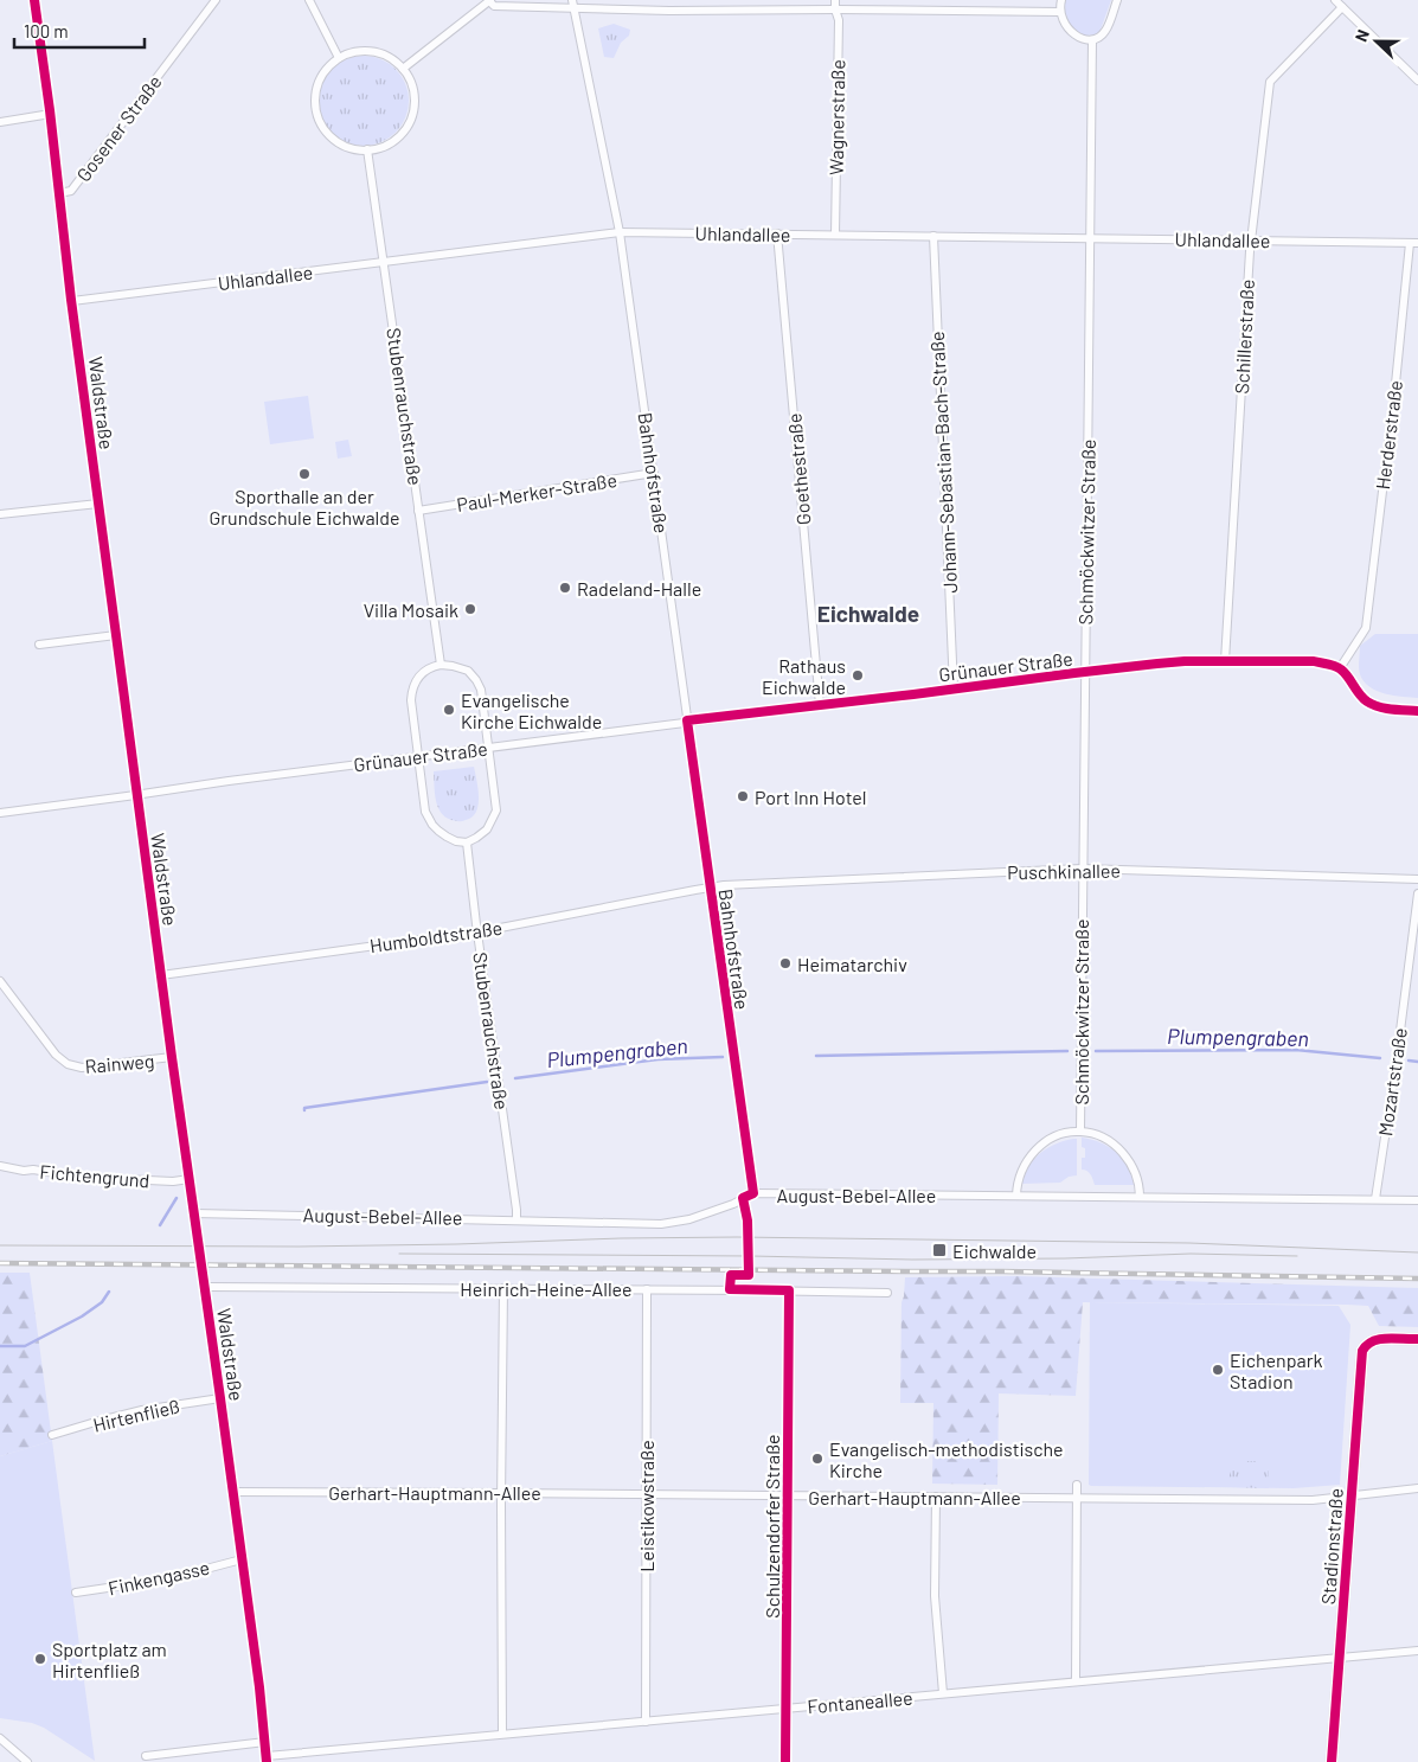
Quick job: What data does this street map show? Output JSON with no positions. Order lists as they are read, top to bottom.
{
  "streets": {
    "street": [
      "Wagnerstraße",
      "Gosener Straße",
      "Uhlandallee",
      "Schillerstraße",
      "Waldstraße",
      "Stubenrauchstraße",
      "Herderstraße",
      "Johann-Sebastian-Bach-Straße",
      "Goethestraße",
      "Bahnhofstraße",
      "Paul-Merker-Straße",
      "Schmöckwitzer Straße",
      "Grünauer Straße",
      "Puschkinallee",
      "Humboldtstraße",
      "Rainweg",
      "Mozartstraße",
      "Fichtengrund",
      "August-Bebel-Allee",
      "Heinrich-Heine-Allee",
      "Hirtenfließ",
      "Gerhart-Hauptmann-Allee",
      "Leistikowstraße",
      "Schulzendorfer Straße",
      "Stadionstraße",
      "Finkengasse",
      "Fontaneallee"
    ]
  },
  "crossings": [
    ["Wagnerstraße", "Uhlandallee"],
    ["Gosener Straße", "Waldstraße"],
    ["Uhlandallee", "Schillerstraße"],
    ["Uhlandallee", "Waldstraße"],
    ["Uhlandallee", "Stubenrauchstraße"],
    ["Uhlandallee", "Herderstraße"],
    ["Uhlandallee", "Johann-Sebastian-Bach-Straße"],
    ["Uhlandallee", "Goethestraße"],
    ["Uhlandallee", "Bahnhofstraße"],
    ["Uhlandallee", "Schmöckwitzer Straße"],
    ["Schillerstraße", "Grünauer Straße"],
    ["Waldstraße", "Grünauer Straße"],
    ["Waldstraße", "Humboldtstraße"],
    ["Waldstraße", "Rainweg"],
    ["Waldstraße", "Fichtengrund"],
    ["Waldstraße", "August-Bebel-Allee"],
    ["Waldstraße", "Heinrich-Heine-Allee"],
    ["Waldstraße", "Hirtenfließ"],
    ["Waldstraße", "Gerhart-Hauptmann-Allee"],
    ["Waldstraße", "Finkengasse"],
    ["Waldstraße", "Fontaneallee"],
    ["Stubenrauchstraße", "Paul-Merker-Straße"],
    ["Stubenrauchstraße", "Humboldtstraße"],
    ["Stubenrauchstraße", "August-Bebel-Allee"],
    ["Herderstraße", "Grünauer Straße"],
    ["Johann-Sebastian-Bach-Straße", "Grünauer Straße"],
    ["Goethestraße", "Grünauer Straße"],
    ["Bahnhofstraße", "Paul-Merker-Straße"],
    ["Bahnhofstraße", "Grünauer Straße"],
    ["Bahnhofstraße", "Puschkinallee"],
    ["Bahnhofstraße", "Humboldtstraße"],
    ["Bahnhofstraße", "August-Bebel-Allee"],
    ["Schmöckwitzer Straße", "Grünauer Straße"],
    ["Schmöckwitzer Straße", "Puschkinallee"],
    ["Schmöckwitzer Straße", "August-Bebel-Allee"],
    ["Puschkinallee", "Humboldtstraße"],
    ["Mozartstraße", "August-Bebel-Allee"],
    ["Heinrich-Heine-Allee", "Leistikowstraße"],
    ["Heinrich-Heine-Allee", "Schulzendorfer Straße"],
    ["Gerhart-Hauptmann-Allee", "Leistikowstraße"],
    ["Gerhart-Hauptmann-Allee", "Schulzendorfer Straße"],
    ["Gerhart-Hauptmann-Allee", "Stadionstraße"],
    ["Leistikowstraße", "Fontaneallee"],
    ["Schulzendorfer Straße", "Fontaneallee"],
    ["Stadionstraße", "Fontaneallee"]
  ],
  "districts": ["Eichwalde"],
  "water": ["Plumpengraben"],
  "places": {
    "other": [
      "Sporthalle an der Grundschule Eichwalde",
      "Radeland-Halle",
      "Villa Mosaik",
      "Rathaus Eichwalde",
      "Evangelische Kirche Eichwalde",
      "Port Inn Hotel",
      "Heimatarchiv",
      "Eichenpark Stadion",
      "Evangelisch-methodistische Kirche",
      "Sportplatz am Hirtenfließ"
    ],
    "transit": ["Eichwalde"]
  },
  "scale_bar": "100 m",
  "north": "left"
}
